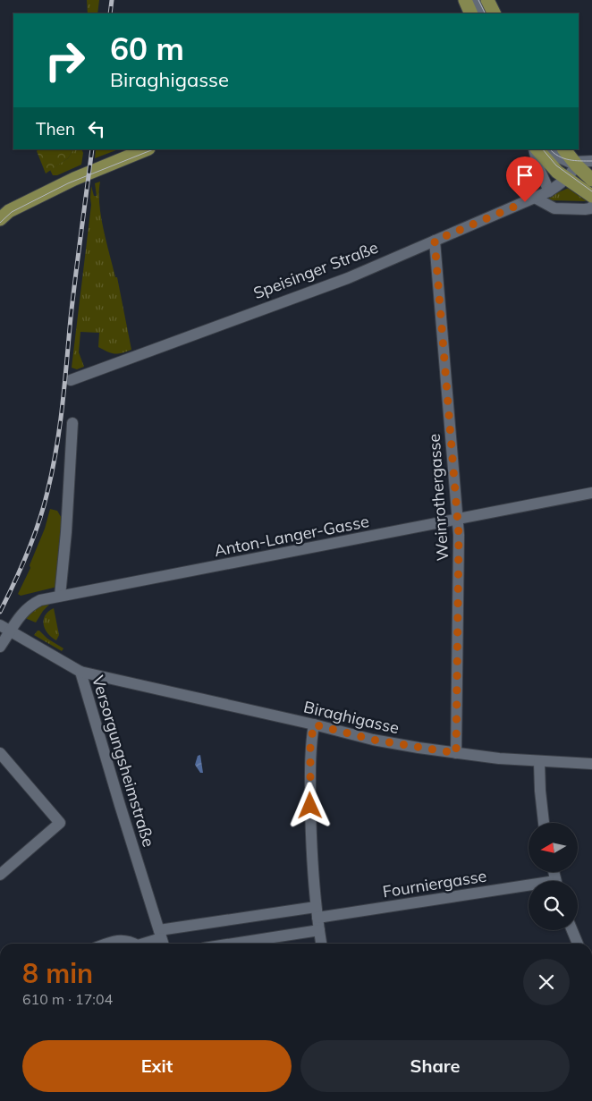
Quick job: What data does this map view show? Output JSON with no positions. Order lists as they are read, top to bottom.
{
  "streets": {
    "street": [
      "Speisinger Straße",
      "Weinrothergasse",
      "Anton-Langer-Gasse",
      "Biraghigasse",
      "Versorgungsheimstraße",
      "Fourniergasse"
    ]
  },
  "crossings": [
    ["Speisinger Straße", "Weinrothergasse"],
    ["Weinrothergasse", "Anton-Langer-Gasse"],
    ["Weinrothergasse", "Biraghigasse"],
    ["Anton-Langer-Gasse", "Versorgungsheimstraße"],
    ["Biraghigasse", "Versorgungsheimstraße"],
    ["Versorgungsheimstraße", "Fourniergasse"]
  ],
  "north": "left",
  "page": {
    "turn": ["60 m", "Biraghigasse"],
    "then": "Then",
    "heading": ["8 min", "610 m · 17:04"],
    "buttons": ["Exit", "Share"]
  }
}
